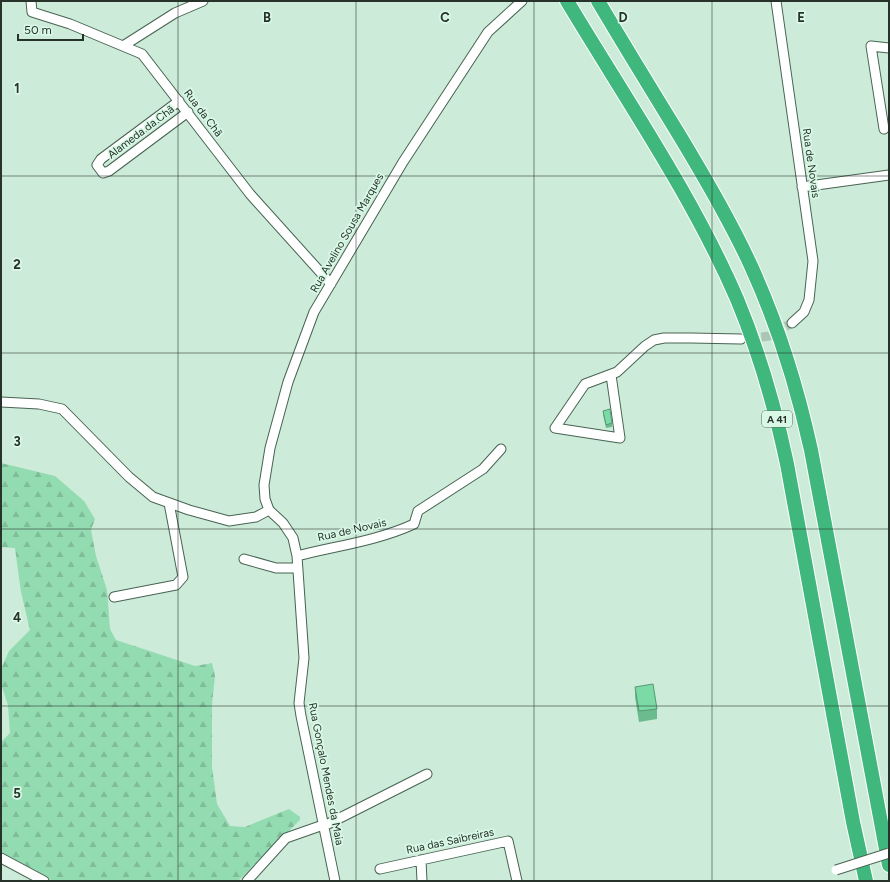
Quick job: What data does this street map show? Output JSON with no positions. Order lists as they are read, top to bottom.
{
  "streets": {
    "highway": ["A 41"],
    "street": [
      "Rua da Chã",
      "Alameda da Chã",
      "Rua de Novais",
      "Rua Avelino Sousa Marques",
      "Rua Gonçalo Mendes da Maia",
      "Rua das Saibreiras"
    ]
  },
  "crossings": [
    ["Rua da Chã", "Alameda da Chã"],
    ["Rua da Chã", "Rua Avelino Sousa Marques"],
    ["Rua de Novais", "Rua Gonçalo Mendes da Maia"],
    ["Rua Avelino Sousa Marques", "Rua Gonçalo Mendes da Maia"]
  ],
  "scale_bar": "50 m",
  "grid": {
    "columns": [
      "B",
      "C",
      "D",
      "E"
    ],
    "rows": [
      "1",
      "2",
      "3",
      "4",
      "5"
    ]
  }
}
